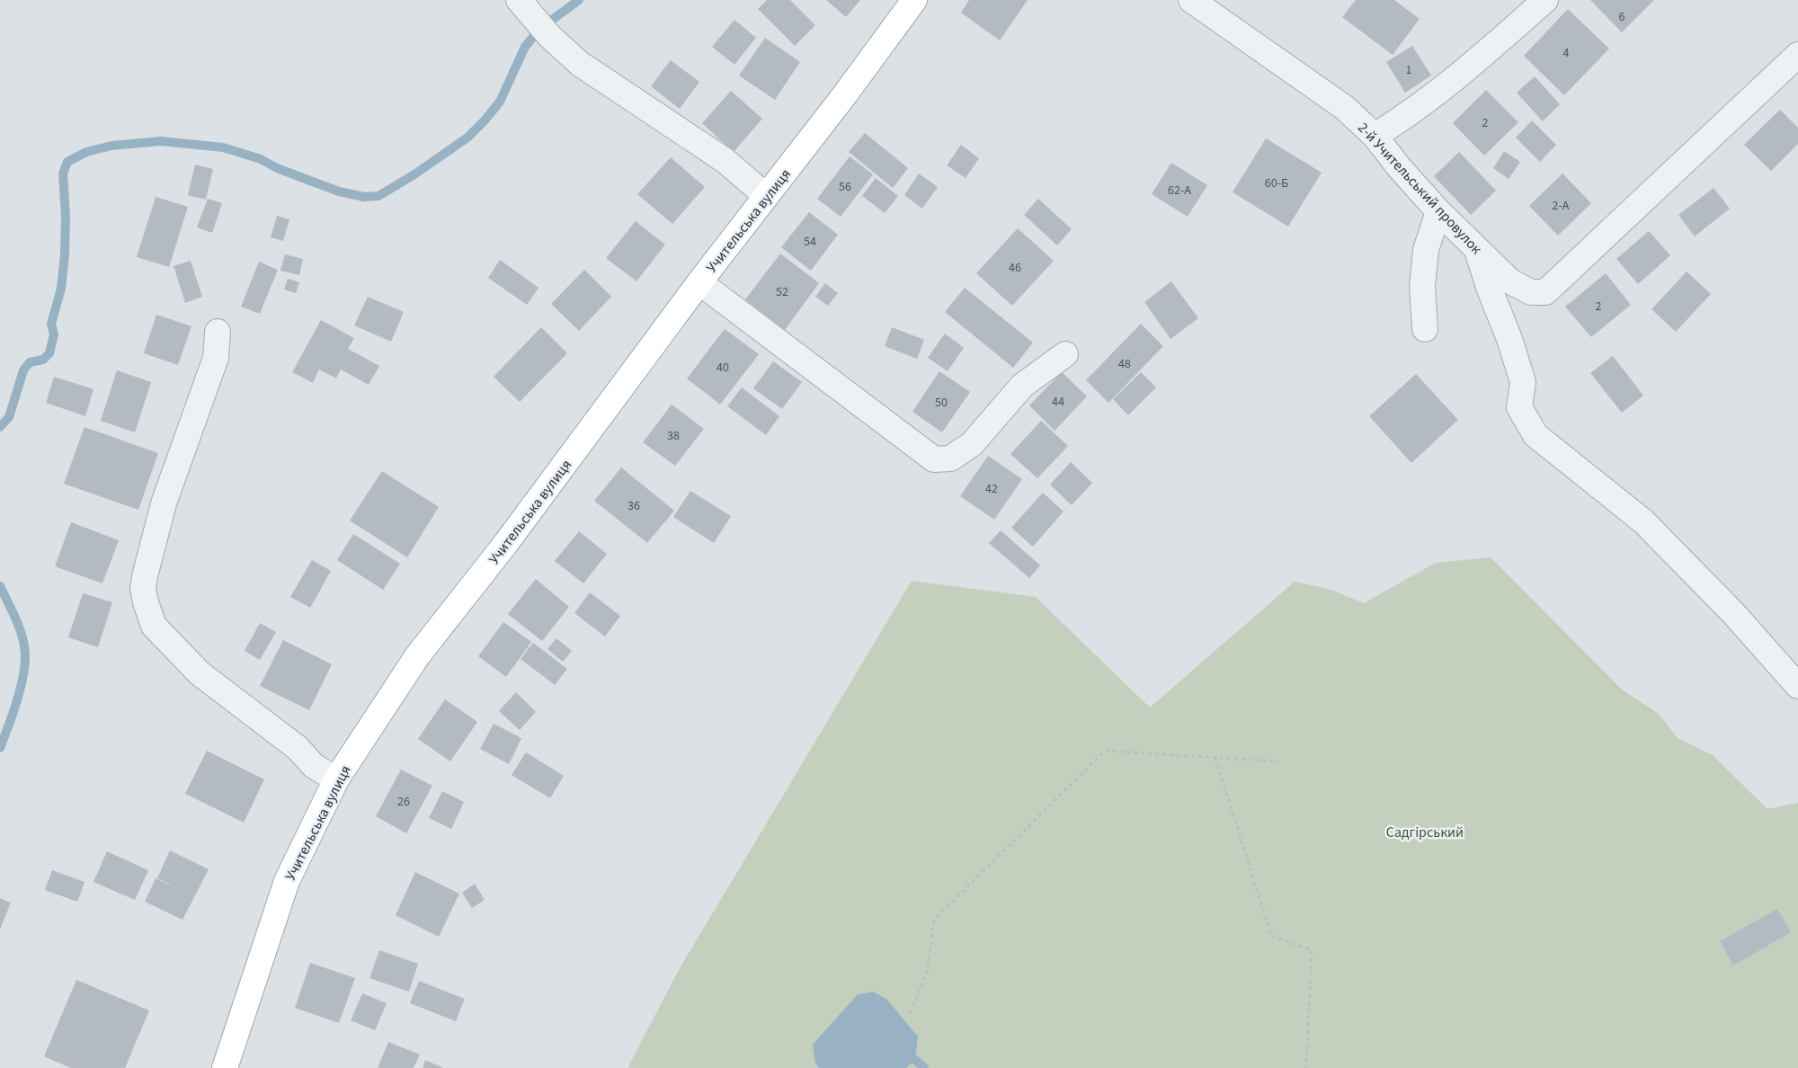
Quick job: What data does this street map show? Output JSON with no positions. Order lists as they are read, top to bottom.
{
  "streets": {
    "main road": ["Учительська вулиця"],
    "street": ["2-й Учительський провулок"]
  },
  "parks": ["Садгірський"],
  "house_numbers": [
    "6",
    "4",
    "1",
    "2",
    "60-Б",
    "56",
    "62-А",
    "2-А",
    "54",
    "46",
    "52",
    "2",
    "48",
    "40",
    "44",
    "50",
    "38",
    "42",
    "36",
    "26"
  ]
}
